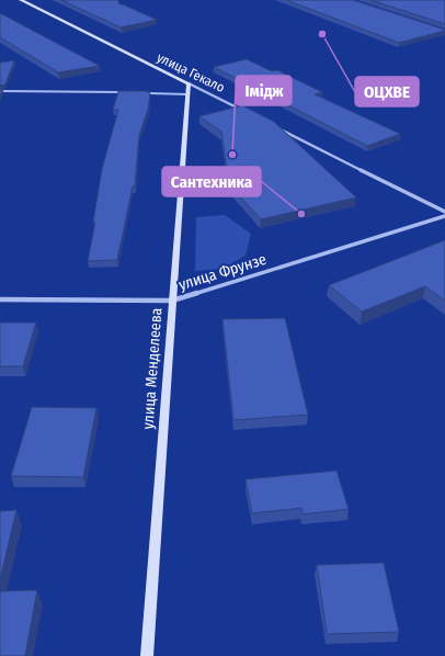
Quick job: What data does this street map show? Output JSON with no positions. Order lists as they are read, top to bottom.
{
  "streets": {
    "main road": ["улица Гекало", "улица Менделеева"],
    "street": ["улица Фрунзе"]
  },
  "crossings": [
    ["улица Гекало", "улица Менделеева"],
    ["улица Фрунзе", "улица Менделеева"]
  ],
  "places": ["ОЦХВЕ", "Імідж", "Сантехника"]
}
